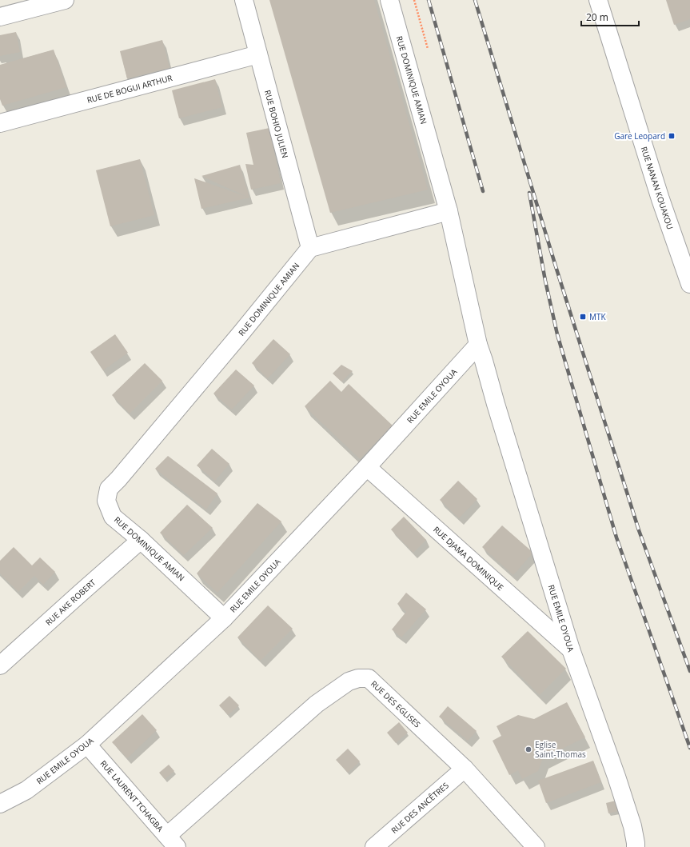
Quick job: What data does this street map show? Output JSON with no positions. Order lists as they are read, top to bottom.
{
  "streets": {
    "street": [
      "RUE DOMINIQUE AMIAN",
      "RUE DE BOGUI ARTHUR",
      "RUE BOHIO JULIEN",
      "RUE NANAN KOUAKOU",
      "RUE EMILE OYOUA",
      "RUE DJAMA DOMINIQUE",
      "RUE AKE ROBERT",
      "RUE DES EGLISES",
      "RUE LAURENT TCHAGBA",
      "RUE DES ANCÊTRES"
    ]
  },
  "crossings": [
    ["RUE DOMINIQUE AMIAN", "RUE BOHIO JULIEN"],
    ["RUE DOMINIQUE AMIAN", "RUE EMILE OYOUA"],
    ["RUE DOMINIQUE AMIAN", "RUE AKE ROBERT"],
    ["RUE DE BOGUI ARTHUR", "RUE BOHIO JULIEN"],
    ["RUE EMILE OYOUA", "RUE DJAMA DOMINIQUE"],
    ["RUE EMILE OYOUA", "RUE LAURENT TCHAGBA"],
    ["RUE DES EGLISES", "RUE LAURENT TCHAGBA"],
    ["RUE DES EGLISES", "RUE DES ANCÊTRES"]
  ],
  "places": {
    "transit": ["Gare Leopard", "MTK"],
    "other": ["Eglise Saint-Thomas"]
  },
  "scale_bar": "20 m"
}
